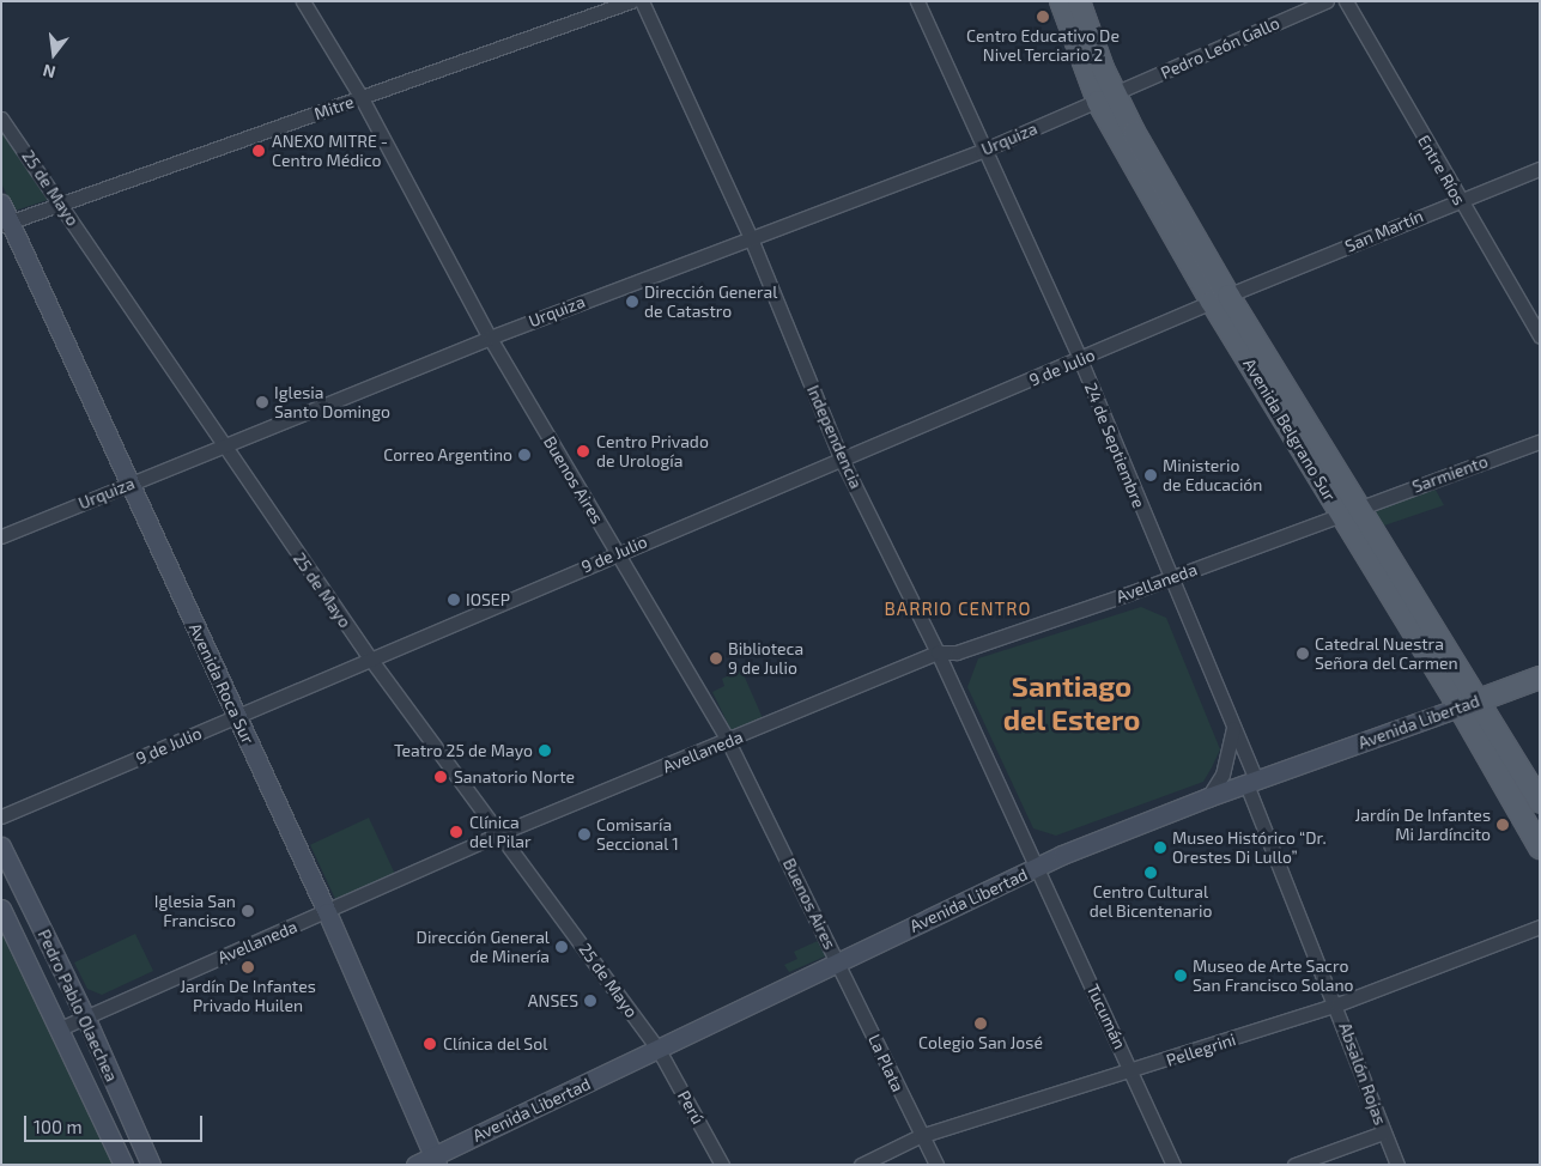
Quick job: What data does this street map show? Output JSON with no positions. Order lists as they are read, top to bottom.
{
  "streets": {
    "main road": ["Avenida Belgrano Sur", "Avenida Libertad"],
    "street": [
      "Pedro León Gallo",
      "Mitre",
      "Urquiza",
      "Entre Ríos",
      "25 de Mayo",
      "San Martín",
      "9 de Julio",
      "Independencia",
      "24 de Septiembre",
      "Sarmiento",
      "Buenos Aires",
      "Avellaneda",
      "Avenida Roca Sur",
      "Pedro Pablo Olaechea",
      "Tucumán",
      "Pellegrini",
      "La Plata",
      "Absalón Rojas",
      "Perú"
    ]
  },
  "crossings": [
    ["Pedro León Gallo", "Urquiza"],
    ["Pedro León Gallo", "Avenida Belgrano Sur"],
    ["Mitre", "25 de Mayo"],
    ["Mitre", "Buenos Aires"],
    ["Mitre", "Avenida Roca Sur"],
    ["Urquiza", "25 de Mayo"],
    ["Urquiza", "Avenida Belgrano Sur"],
    ["Urquiza", "Independencia"],
    ["Urquiza", "24 de Septiembre"],
    ["Urquiza", "Buenos Aires"],
    ["Urquiza", "Avenida Roca Sur"],
    ["Entre Ríos", "San Martín"],
    ["25 de Mayo", "9 de Julio"],
    ["25 de Mayo", "Avellaneda"],
    ["25 de Mayo", "Avenida Libertad"],
    ["25 de Mayo", "Perú"],
    ["San Martín", "9 de Julio"],
    ["San Martín", "Avenida Belgrano Sur"],
    ["9 de Julio", "Avenida Belgrano Sur"],
    ["9 de Julio", "Independencia"],
    ["9 de Julio", "24 de Septiembre"],
    ["9 de Julio", "Buenos Aires"],
    ["9 de Julio", "Avenida Roca Sur"],
    ["Avenida Belgrano Sur", "Sarmiento"],
    ["Avenida Belgrano Sur", "Avellaneda"],
    ["Avenida Belgrano Sur", "Avenida Libertad"],
    ["Independencia", "Avellaneda"],
    ["Independencia", "Avenida Libertad"],
    ["Independencia", "Tucumán"],
    ["24 de Septiembre", "Avellaneda"],
    ["24 de Septiembre", "Avenida Libertad"],
    ["24 de Septiembre", "Absalón Rojas"],
    ["Sarmiento", "Avellaneda"],
    ["Buenos Aires", "Avellaneda"],
    ["Buenos Aires", "Avenida Libertad"],
    ["Buenos Aires", "La Plata"],
    ["Avellaneda", "Avenida Roca Sur"],
    ["Avellaneda", "Pedro Pablo Olaechea"],
    ["Avenida Roca Sur", "Avenida Libertad"],
    ["Avenida Libertad", "Tucumán"],
    ["Avenida Libertad", "La Plata"],
    ["Avenida Libertad", "Absalón Rojas"],
    ["Avenida Libertad", "Perú"],
    ["Tucumán", "Pellegrini"],
    ["Pellegrini", "La Plata"],
    ["Pellegrini", "Absalón Rojas"]
  ],
  "districts": ["BARRIO CENTRO", "Santiago del Estero"],
  "places": [
    "Centro Educativo De Nivel Terciario 2",
    "ANEXO MITRE - Centro Médico",
    "Dirección General de Catastro",
    "Iglesia Santo Domingo",
    "Centro Privado de Urología",
    "Correo Argentino",
    "Ministerio de Educación",
    "IOSEP",
    "Catedral Nuestra Señora del Carmen",
    "Biblioteca 9 de Julio",
    "Teatro 25 de Mayo",
    "Sanatorio Norte",
    "Jardín De Infantes Mi Jardíncito",
    "Clínica del Pilar",
    "Comisaría Seccional 1",
    "Museo Histórico “Dr. Orestes Di Lullo”",
    "Centro Cultural del Bicentenario",
    "Iglesia San Francisco",
    "Dirección General de Minería",
    "Jardín De Infantes Privado Huilen",
    "Museo de Arte Sacro San Francisco Solano",
    "ANSES",
    "Colegio San José",
    "Clínica del Sol"
  ],
  "scale_bar": "100 m",
  "north": "bottom"
}
